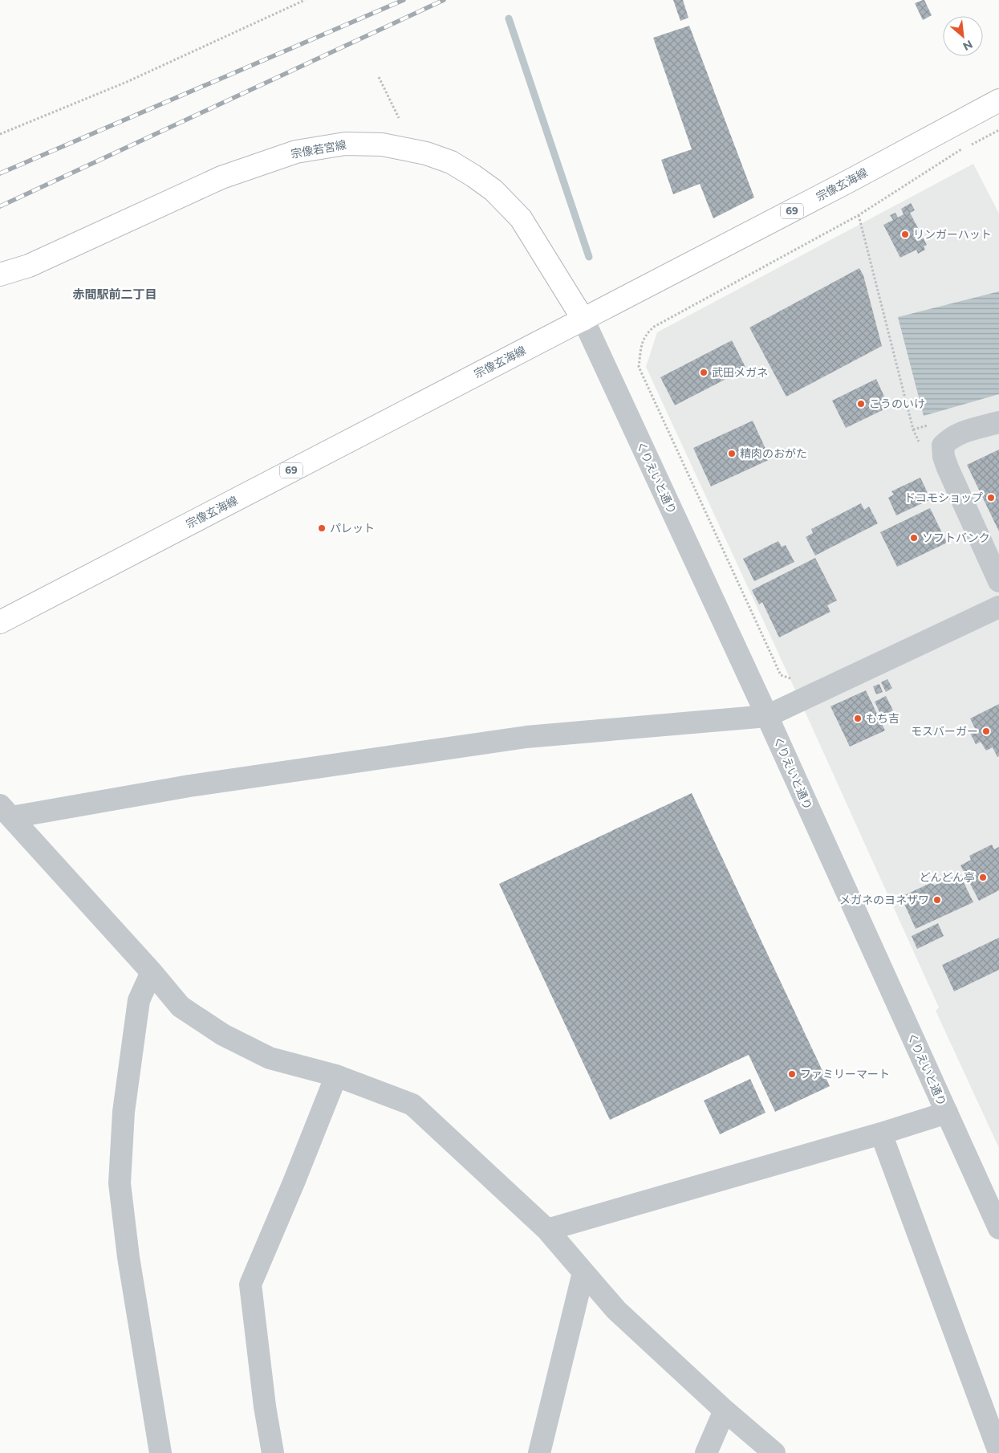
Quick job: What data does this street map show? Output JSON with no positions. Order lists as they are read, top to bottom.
{
  "streets": {
    "main road": ["宗像若宮線", "宗像玄海線", "69"],
    "street": ["くりえいと通り"]
  },
  "crossings": [
    ["宗像若宮線", "宗像玄海線"],
    ["宗像若宮線", "くりえいと通り"],
    ["宗像玄海線", "くりえいと通り"]
  ],
  "districts": ["赤間駅前二丁目"],
  "places": [
    "リンガーハット",
    "武田メガネ",
    "こうのいけ",
    "精肉のおがた",
    "ドコモショップ",
    "パレット",
    "ソフトバンク",
    "もち吉",
    "モスバーガー",
    "どんどん亭",
    "メガネのヨネザワ",
    "ファミリーマート"
  ],
  "north": "bottom right"
}
